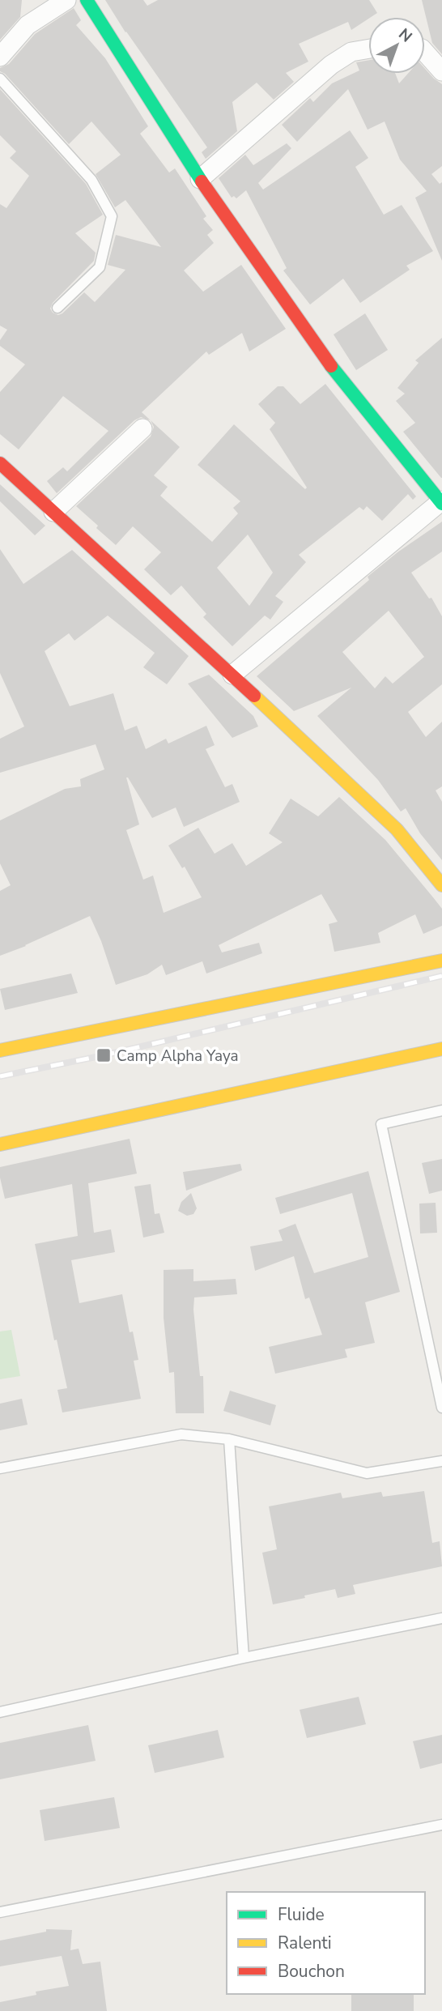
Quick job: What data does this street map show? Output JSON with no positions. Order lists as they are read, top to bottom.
{
  "places": {
    "transit": ["Camp Alpha Yaya"]
  },
  "legend": ["Fluide", "Ralenti", "Bouchon"],
  "north": "top right"
}
